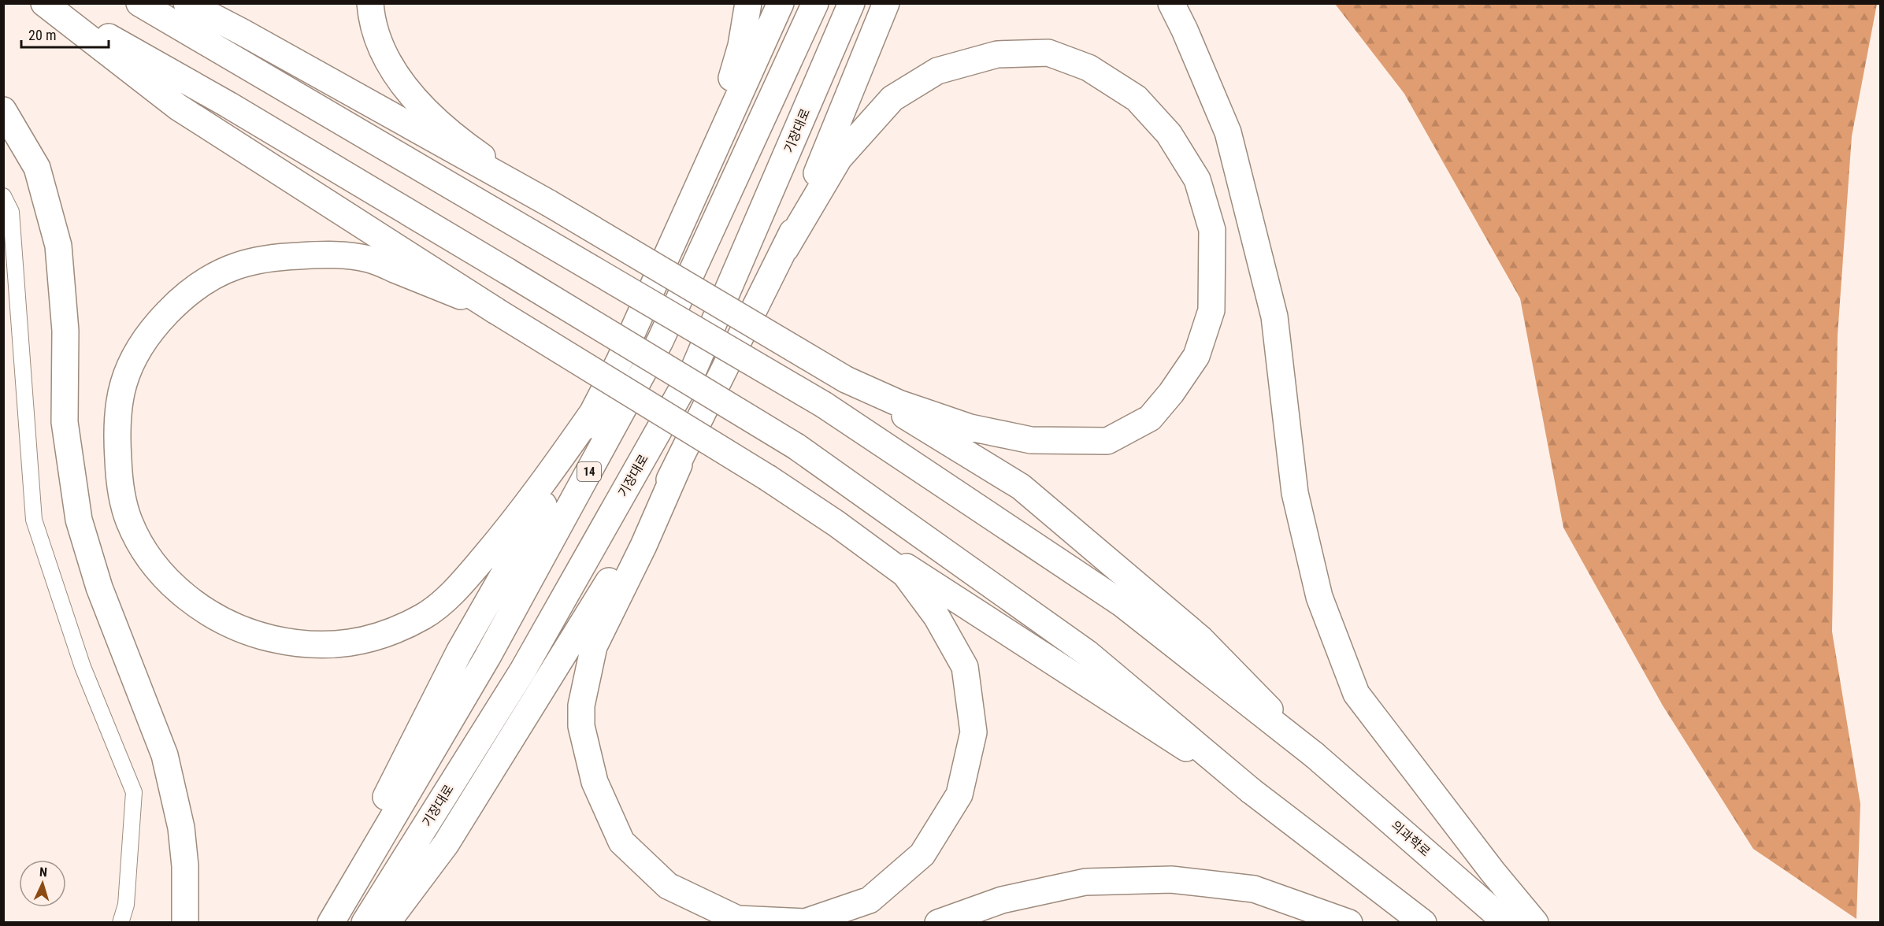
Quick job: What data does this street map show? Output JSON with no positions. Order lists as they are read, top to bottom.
{
  "streets": {
    "main road": ["기장대로", "14", "의과학로"]
  },
  "scale_bar": "20 m",
  "north": "top"
}
